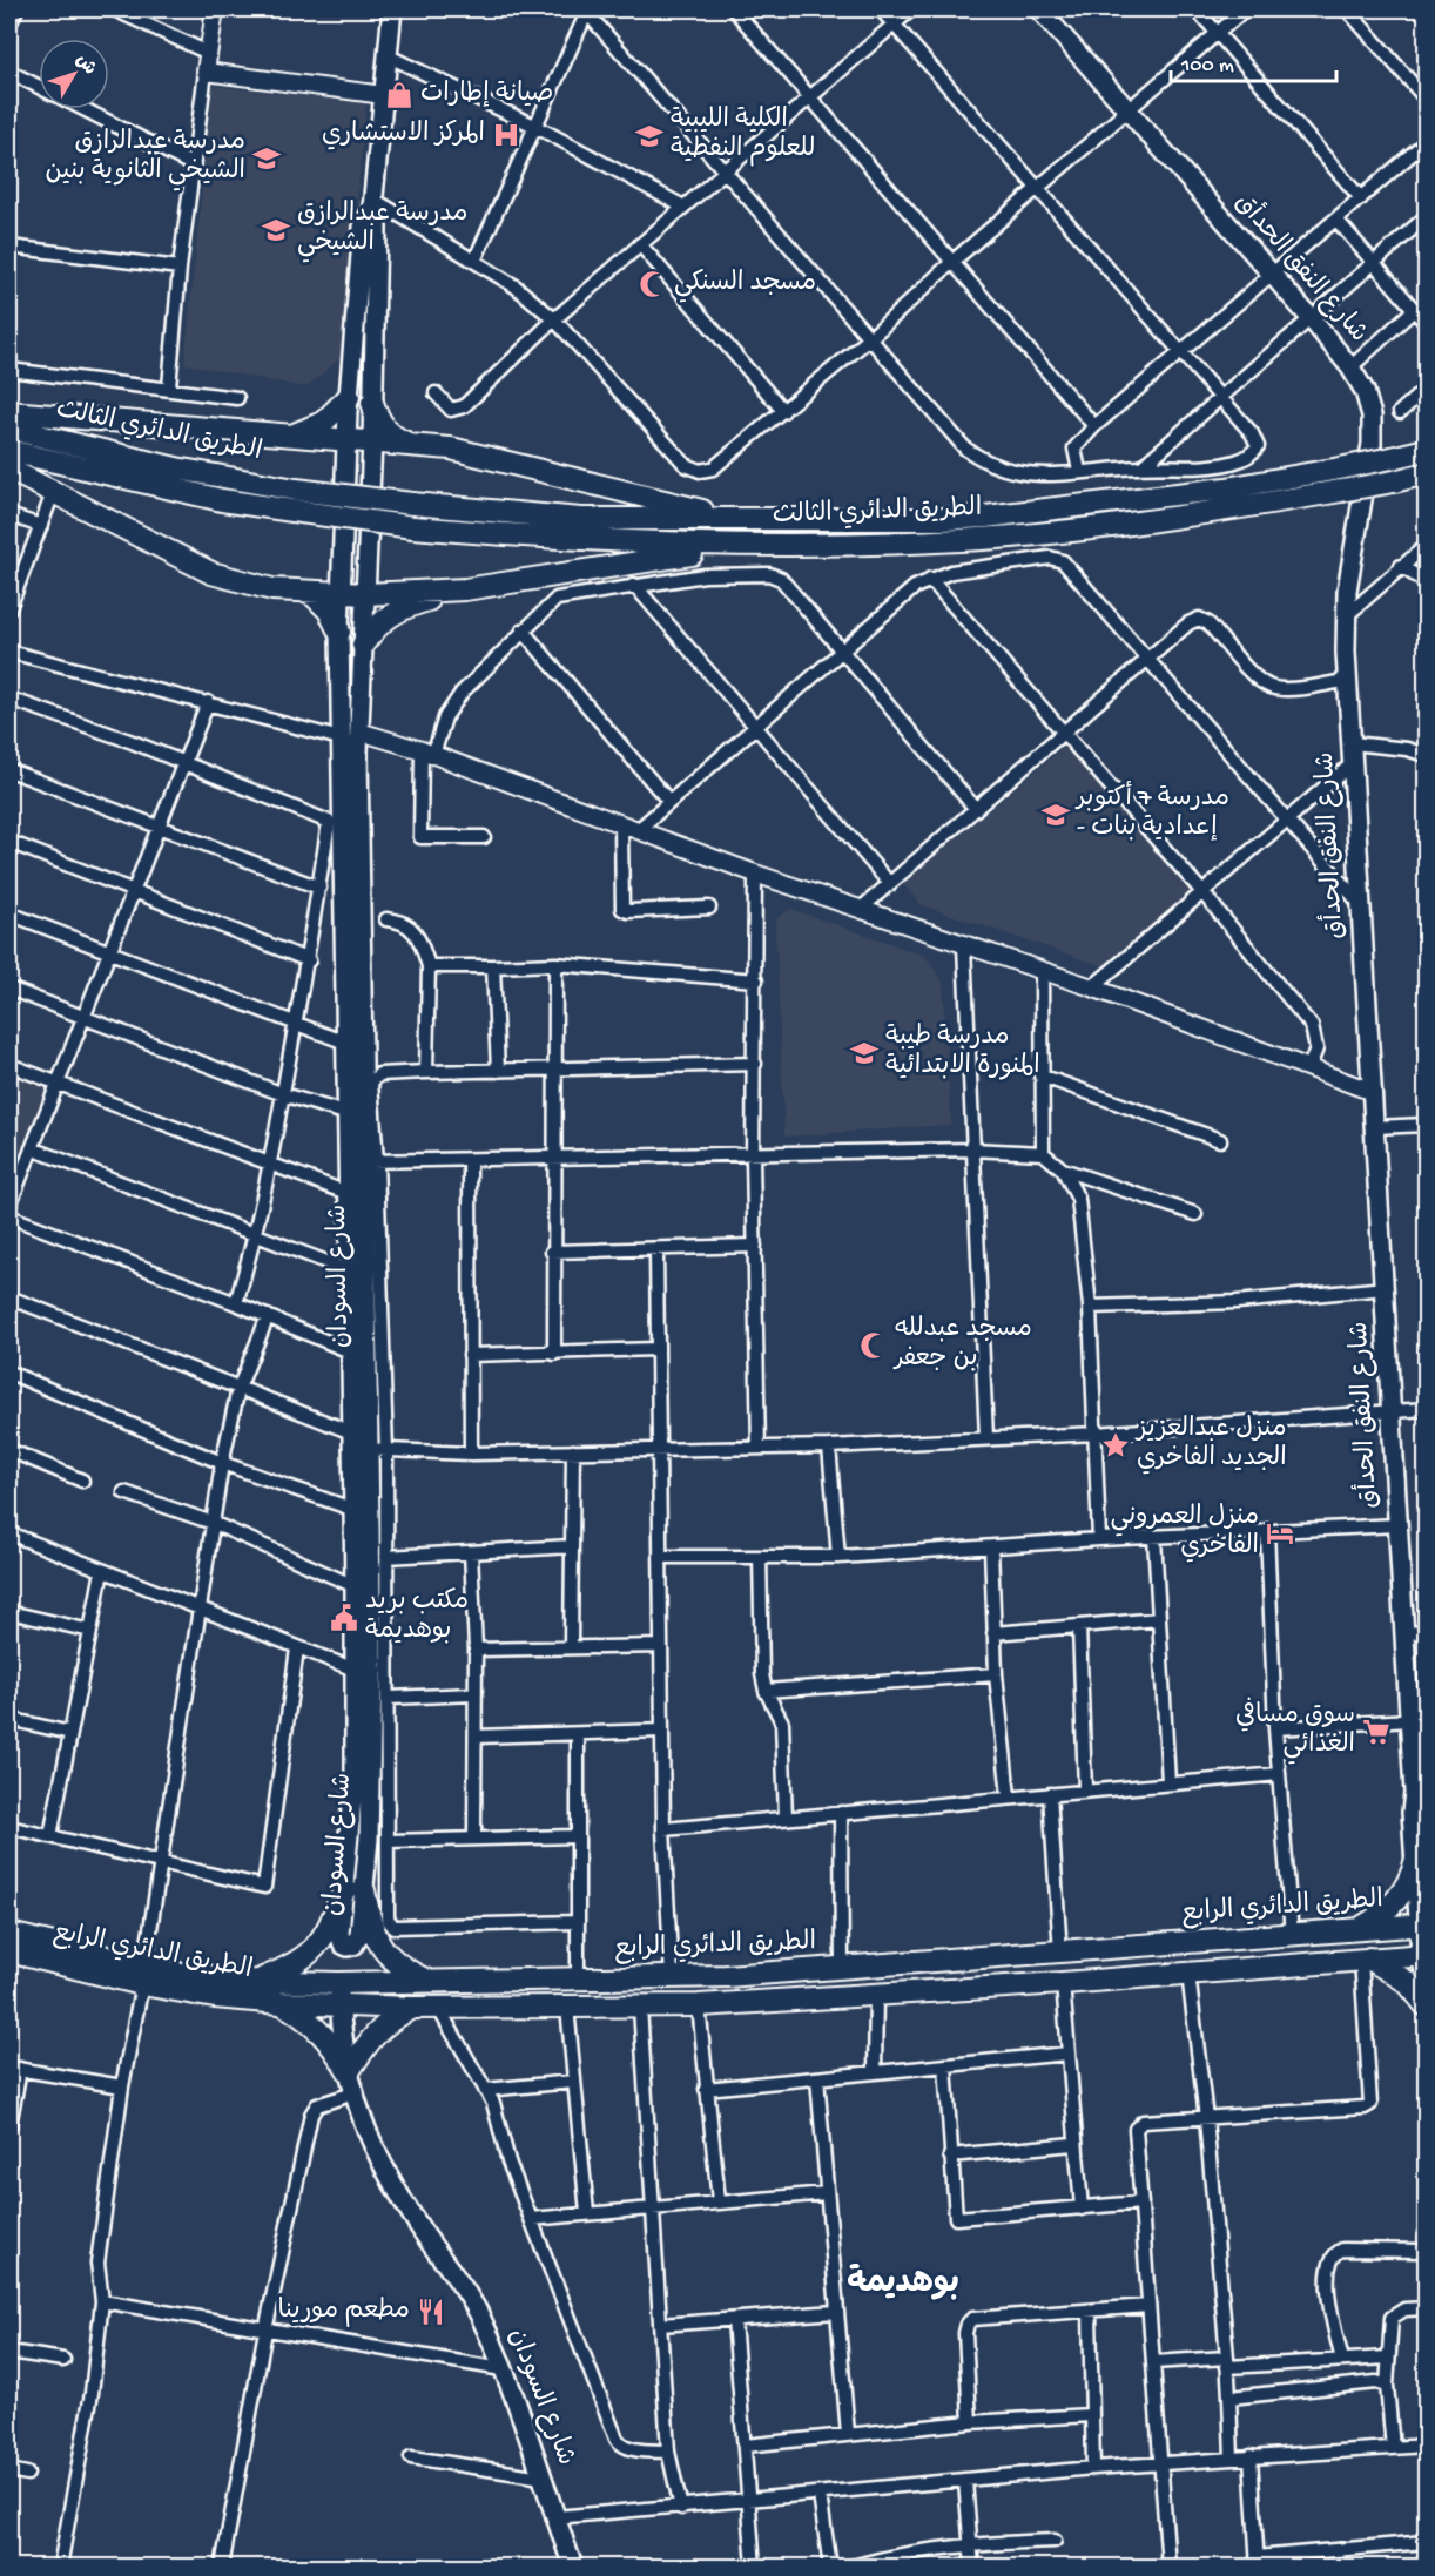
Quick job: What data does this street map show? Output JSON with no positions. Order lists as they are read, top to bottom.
{
  "streets": {
    "main road": [
      "شارع النفق الحدأق",
      "الطريق الدائري الثالث",
      "شارع السودان",
      "الطريق الدائري الرابع"
    ]
  },
  "crossings": [
    ["شارع النفق الحدأق", "الطريق الدائري الرابع"],
    ["شارع السودان", "الطريق الدائري الرابع"]
  ],
  "districts": ["بوهديمة"],
  "places": {
    "shop": ["صيانة إطارات"],
    "hospital": ["المركز الاستشاري"],
    "school or university": [
      "الكلية الليبية للعلوم النفطية",
      "مدرسة عبدالرازق الشيخي الثانوية بنين",
      "مدرسة عبدالرازق الشيخي",
      "مدرسة 7 أكتوبر - إعدادية بنات",
      "مدرسة طيبة المنورة الابتدائية"
    ],
    "mosque": ["مسجد السنكي", "مسجد عبدلله بن جعفر"],
    "place": ["منزل عبدالعزيز الجديد الفاخري"],
    "hotel": ["منزل العمروني الفاخري"],
    "public building": ["مكتب بريد بوهديمة"],
    "supermarket": ["سوق مسافي الغذائي"],
    "restaurant": ["مطعم مورينا"]
  },
  "scale_bar": "100 m",
  "north": "top right"
}
